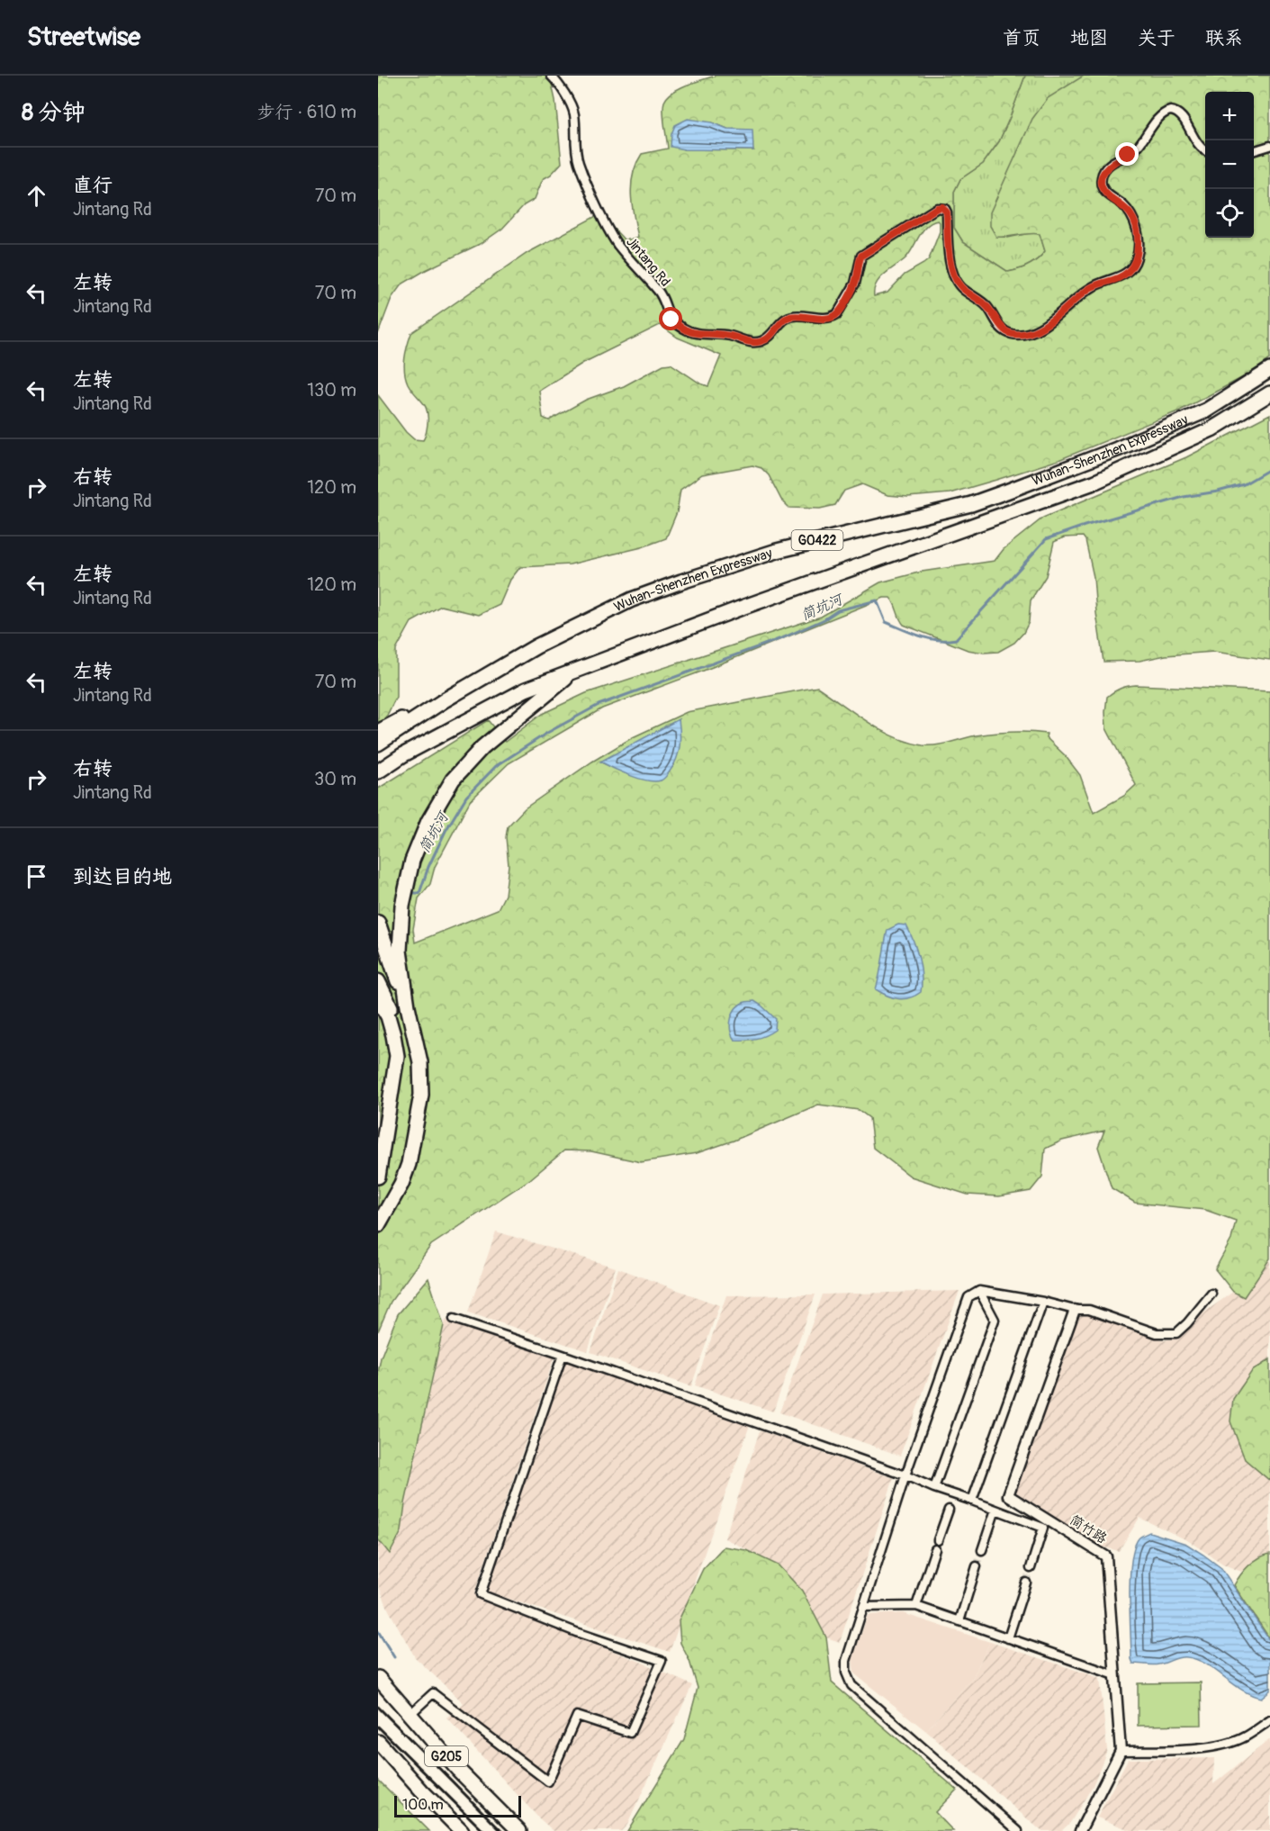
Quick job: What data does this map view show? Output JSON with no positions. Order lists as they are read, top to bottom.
{
  "streets": {
    "highway": ["Wuhan-Shenzhen Expressway", "G0422", "G205"],
    "street": ["Jintang Rd", "简竹路"]
  },
  "water": ["简坑河"],
  "scale_bar": "100 m",
  "page": {
    "header": "Streetwise",
    "nav": [
      "首页",
      "地图",
      "关于",
      "联系"
    ],
    "heading": ["8 分钟", "步行 · 610 m"],
    "map_buttons": ["+", "−"],
    "list": [
      ["直行", "Jintang Rd", "70 m"],
      ["左转", "Jintang Rd", "70 m"],
      ["左转", "Jintang Rd", "130 m"],
      ["右转", "Jintang Rd", "120 m"],
      ["左转", "Jintang Rd", "120 m"],
      ["左转", "Jintang Rd", "70 m"],
      ["右转", "Jintang Rd", "30 m"],
      "到达目的地"
    ],
    "scale": "100 m"
  }
}
